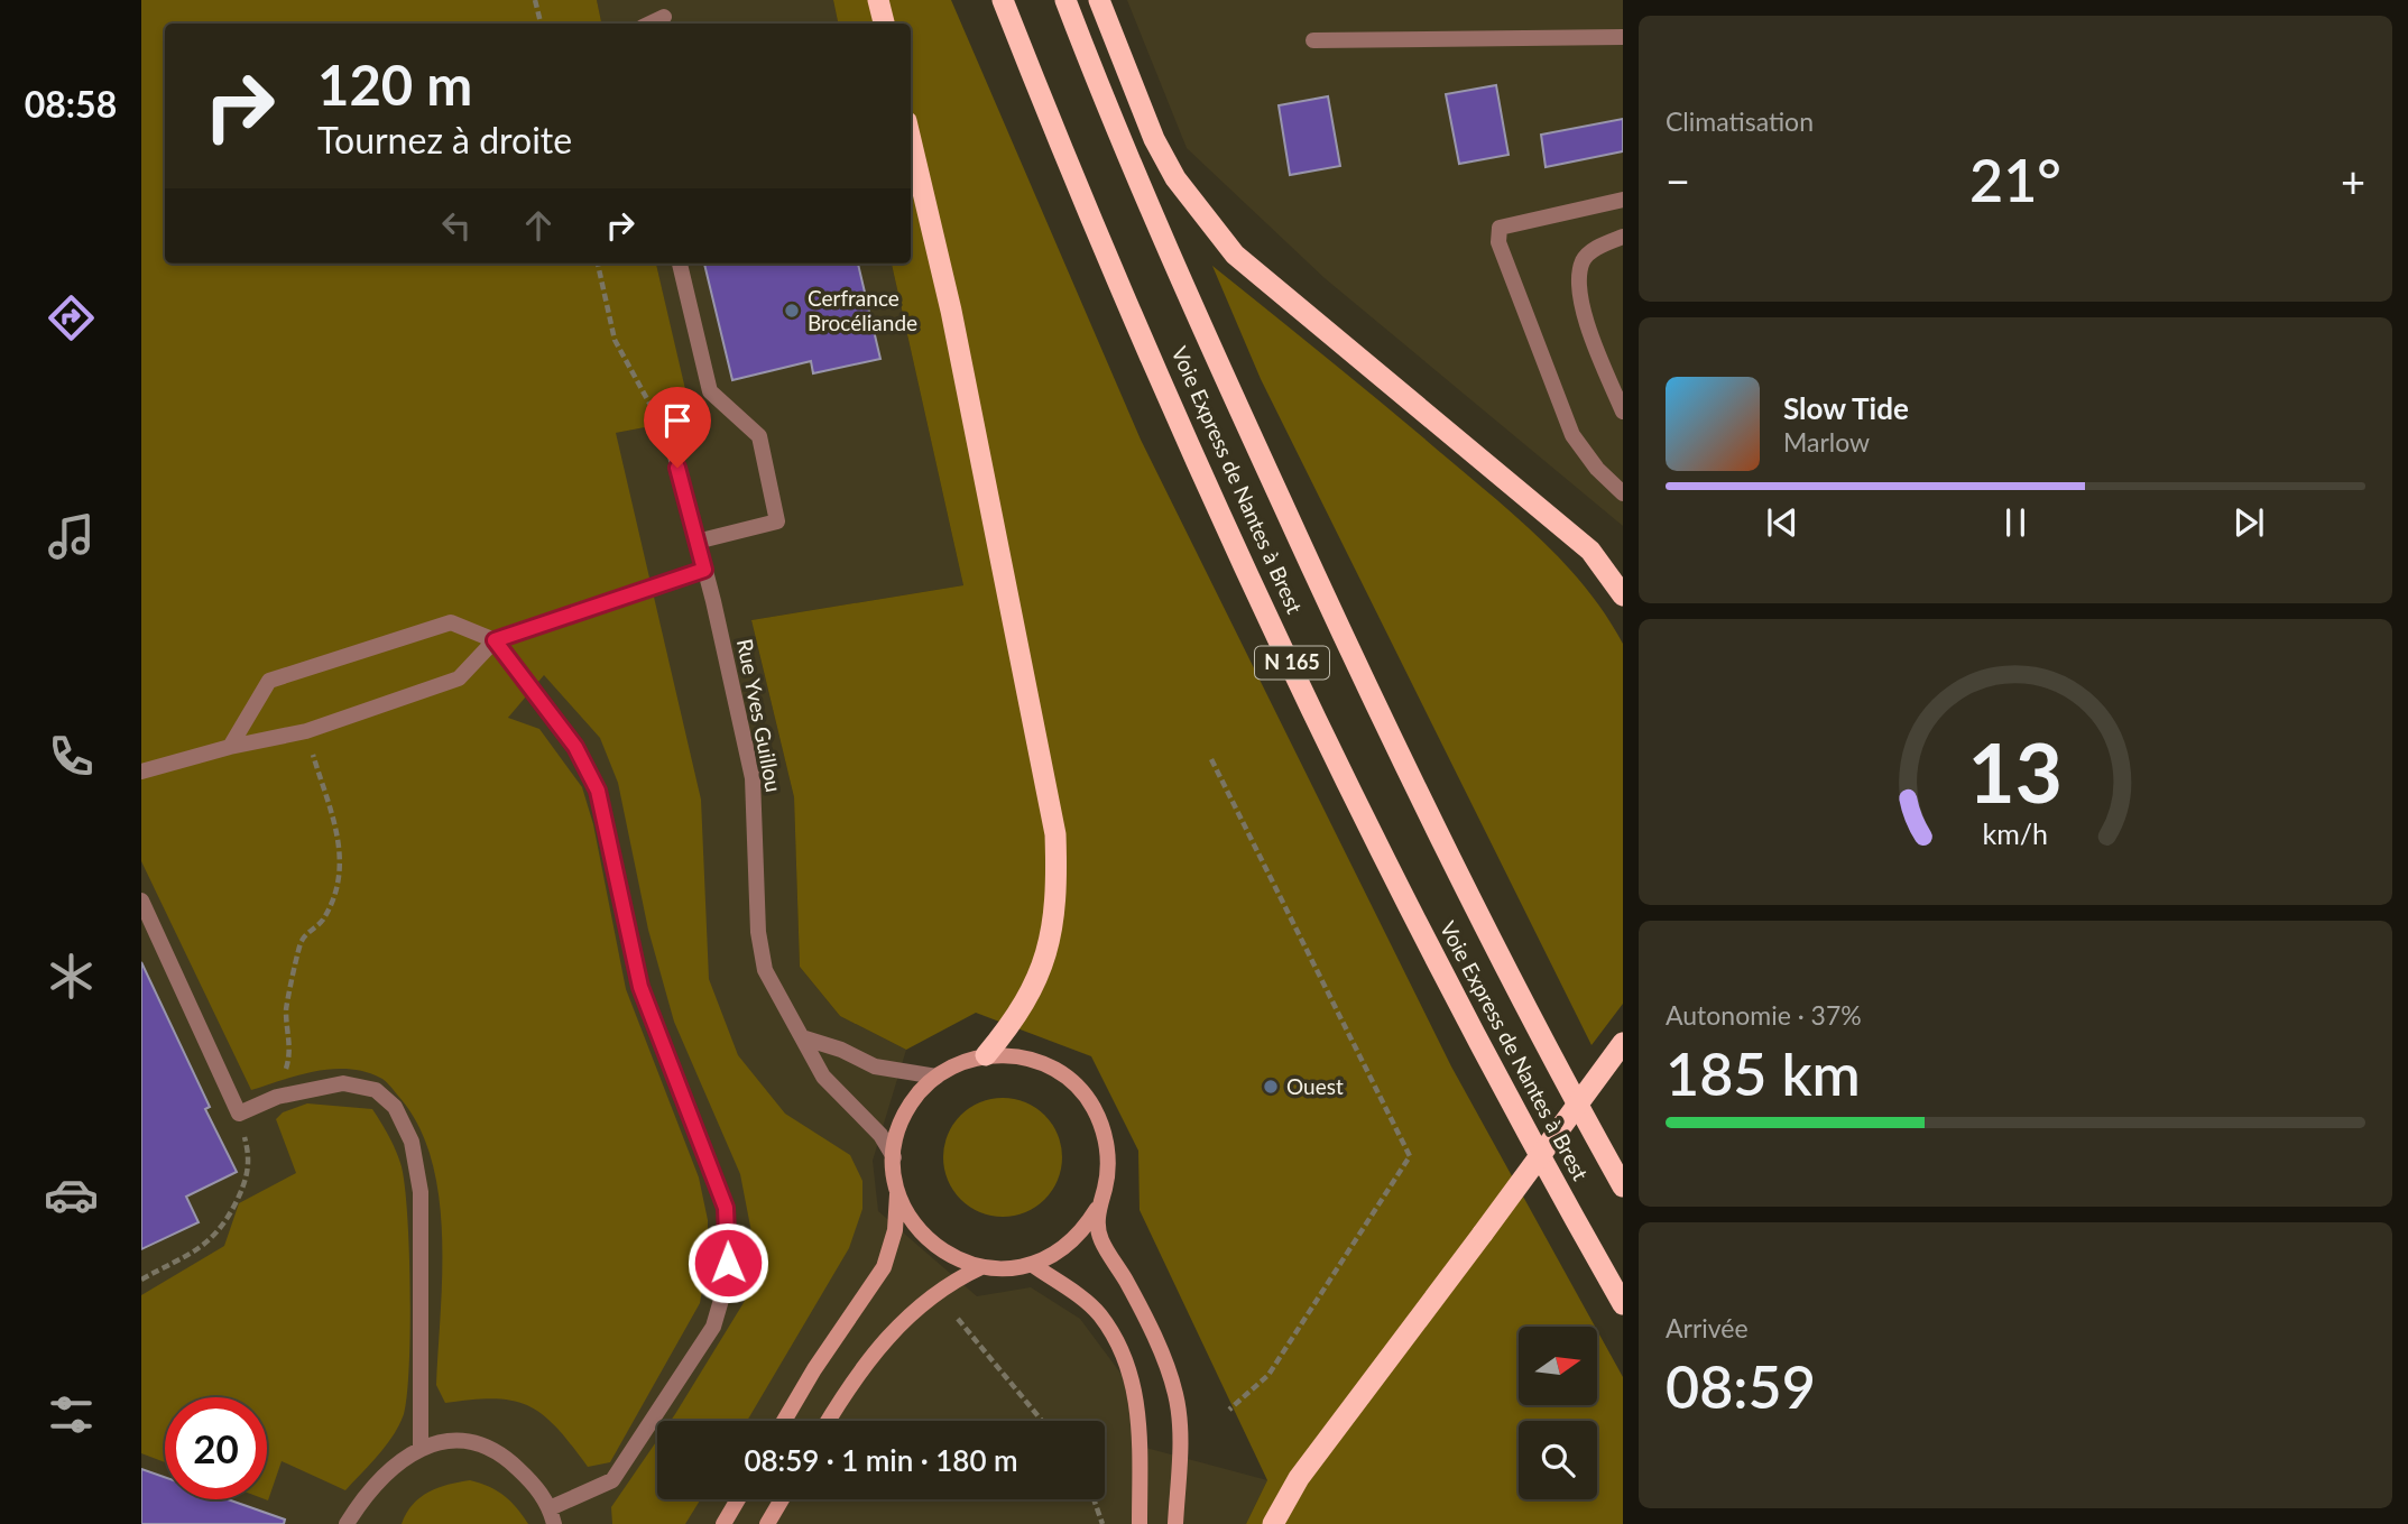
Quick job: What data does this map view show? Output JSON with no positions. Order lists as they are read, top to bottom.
{
  "streets": {
    "highway": ["Voie Express de Nantes à Brest", "N 165"],
    "street": ["Rue Yves Guillou"]
  },
  "places": ["Cerfrance Brocéliande", "Ouest"],
  "north": "right",
  "page": {
    "tabs": "08:58",
    "tile": [
      "Climatisation",
      ["Autonomie · 37%", "185 km"],
      ["Arrivée", "08:59"]
    ],
    "turn": ["120 m", "Tournez à droite"],
    "heat": ["−", "21°", "+"],
    "song": ["Slow Tide", "Marlow"],
    "limit": "20",
    "trip": "08:59 · 1 min · 180 m",
    "gauge": ["13", "km/h"]
  }
}
